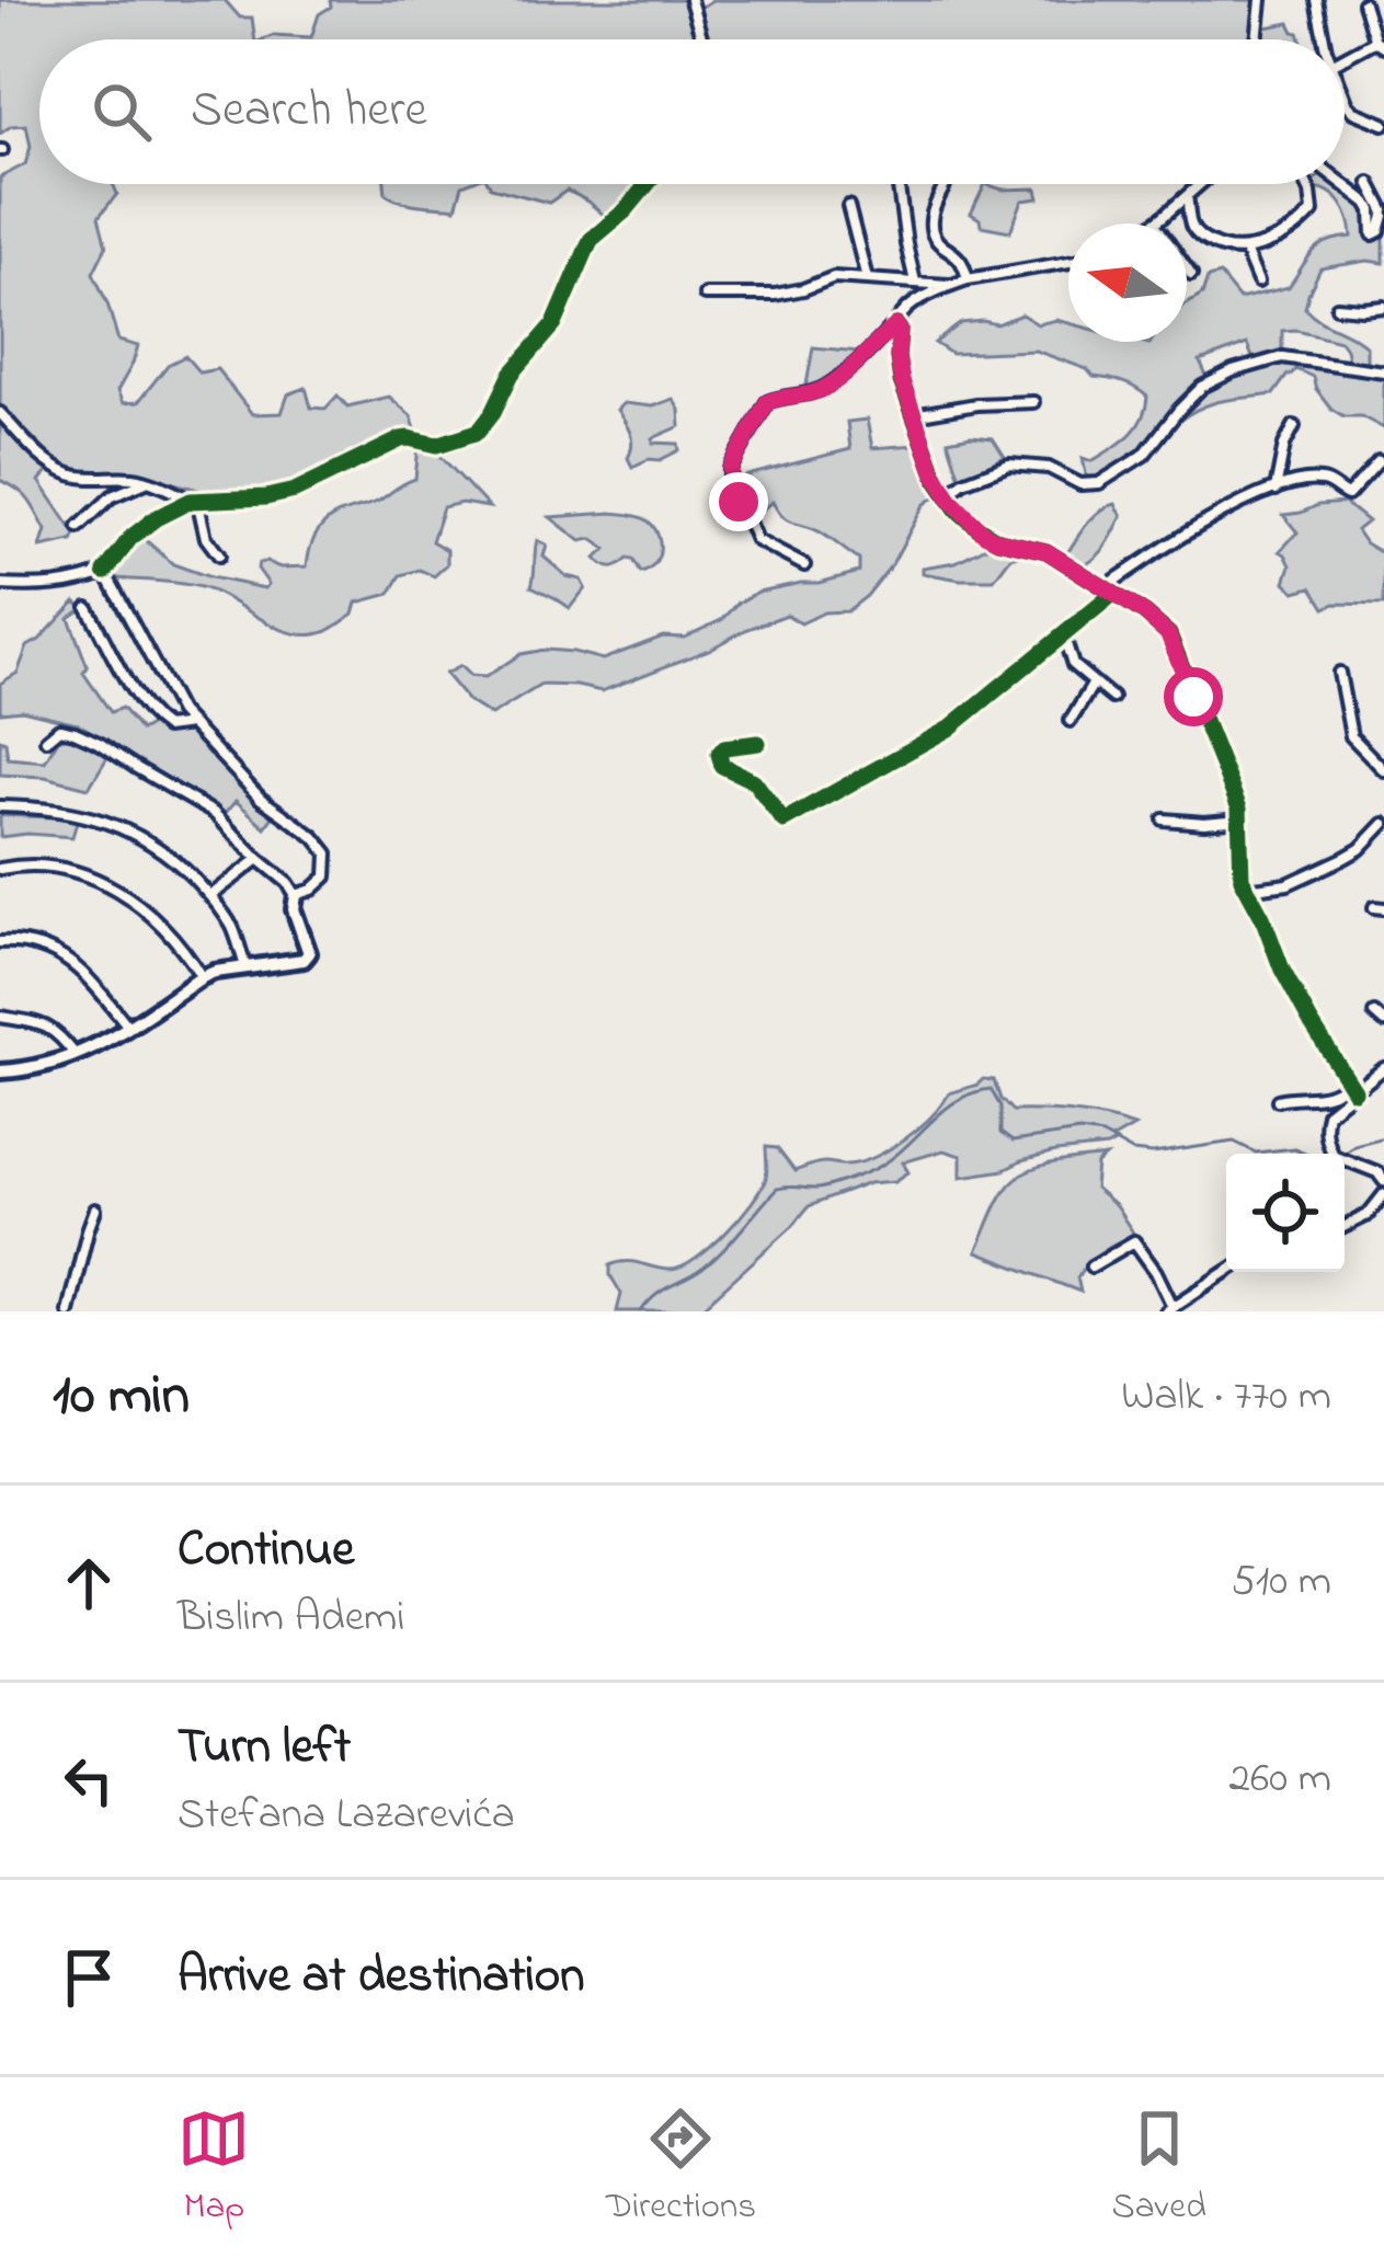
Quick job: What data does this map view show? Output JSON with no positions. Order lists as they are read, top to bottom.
{
  "north": "left",
  "page": {
    "search": "Search here",
    "heading": ["10 min", "Walk · 770 m"],
    "list": [
      ["Continue", "Bislim Ademi", "510 m"],
      ["Turn left", "Stefana Lazarevića", "260 m"],
      "Arrive at destination"
    ],
    "nav": ["Map", "Directions", "Saved"]
  }
}
